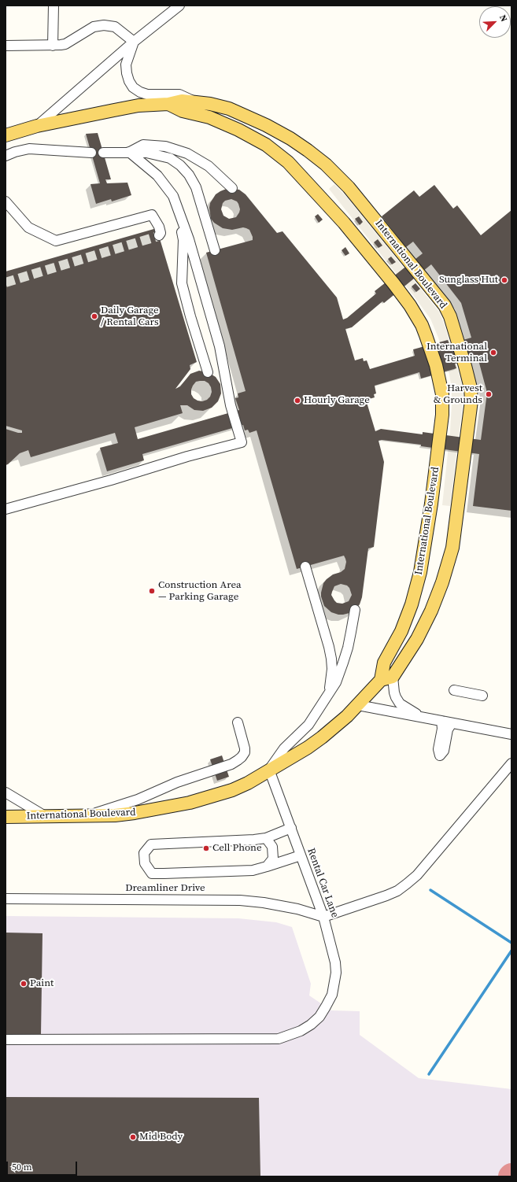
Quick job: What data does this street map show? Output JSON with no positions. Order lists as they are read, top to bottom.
{
  "streets": {
    "main road": ["International Boulevard"],
    "street": ["Rental Car Lane", "Dreamliner Drive"]
  },
  "crossings": [
    ["International Boulevard", "Rental Car Lane"],
    ["Rental Car Lane", "Dreamliner Drive"]
  ],
  "places": [
    "Sunglass Hut",
    "Daily Garage / Rental Cars",
    "International Terminal",
    "Harvest & Grounds",
    "Hourly Garage",
    "Construction Area — Parking Garage",
    "Cell Phone",
    "Paint",
    "Mid Body"
  ],
  "scale_bar": "50 m",
  "north": "top right"
}
